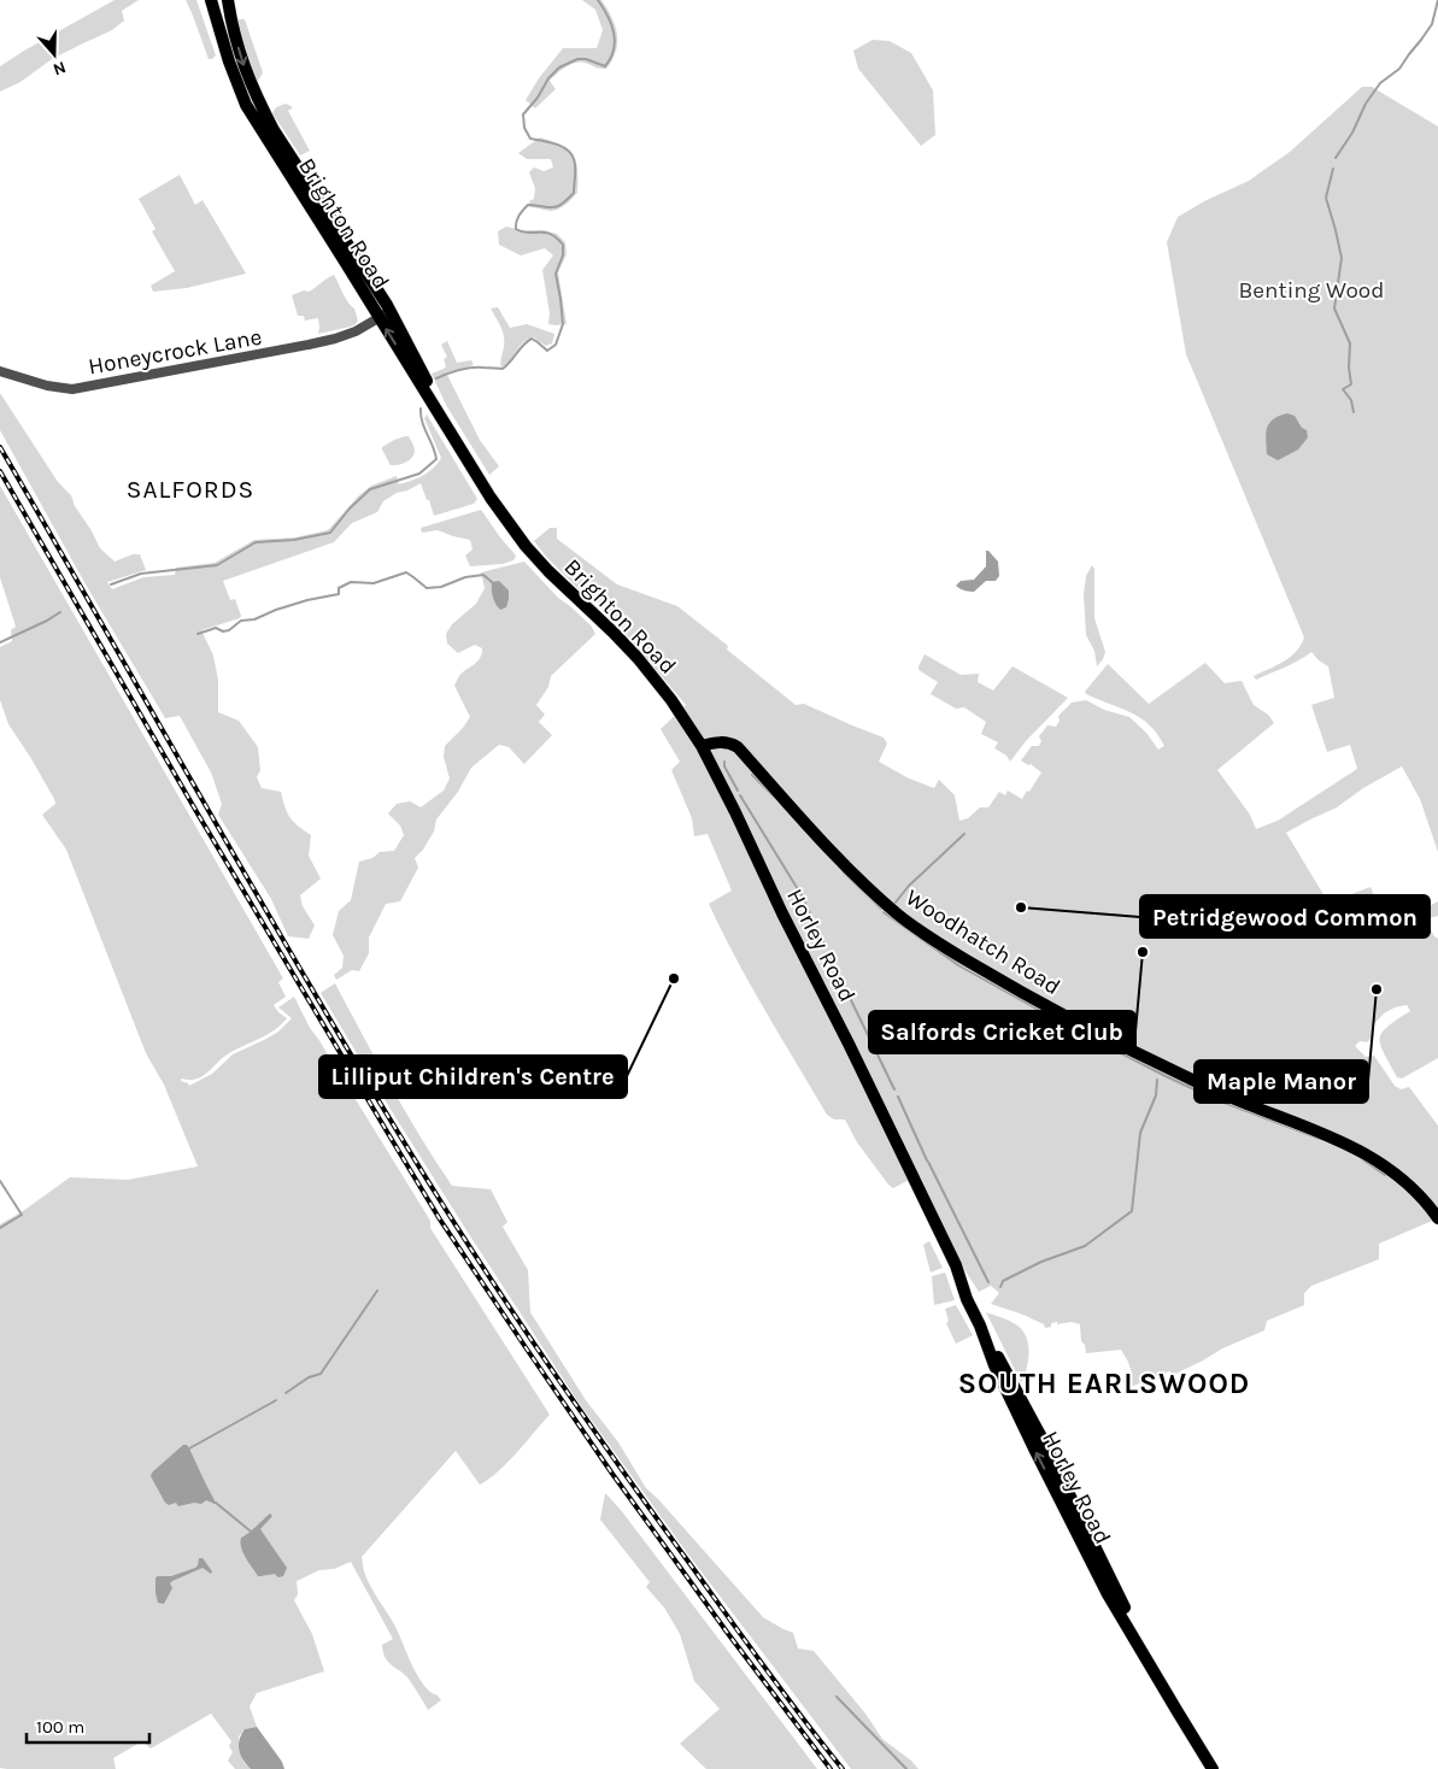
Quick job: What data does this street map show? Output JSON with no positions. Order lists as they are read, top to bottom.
{
  "streets": {
    "main road": ["Brighton Road", "Woodhatch Road", "Horley Road"],
    "street": ["Honeycrock Lane"]
  },
  "crossings": [
    ["Brighton Road", "Honeycrock Lane"],
    ["Brighton Road", "Woodhatch Road"],
    ["Brighton Road", "Horley Road"],
    ["Woodhatch Road", "Horley Road"]
  ],
  "districts": ["SALFORDS", "SOUTH EARLSWOOD"],
  "parks": ["Benting Wood"],
  "places": [
    "Petridgewood Common",
    "Salfords Cricket Club",
    "Lilliput Children's Centre",
    "Maple Manor"
  ],
  "scale_bar": "100 m",
  "north": "bottom"
}
